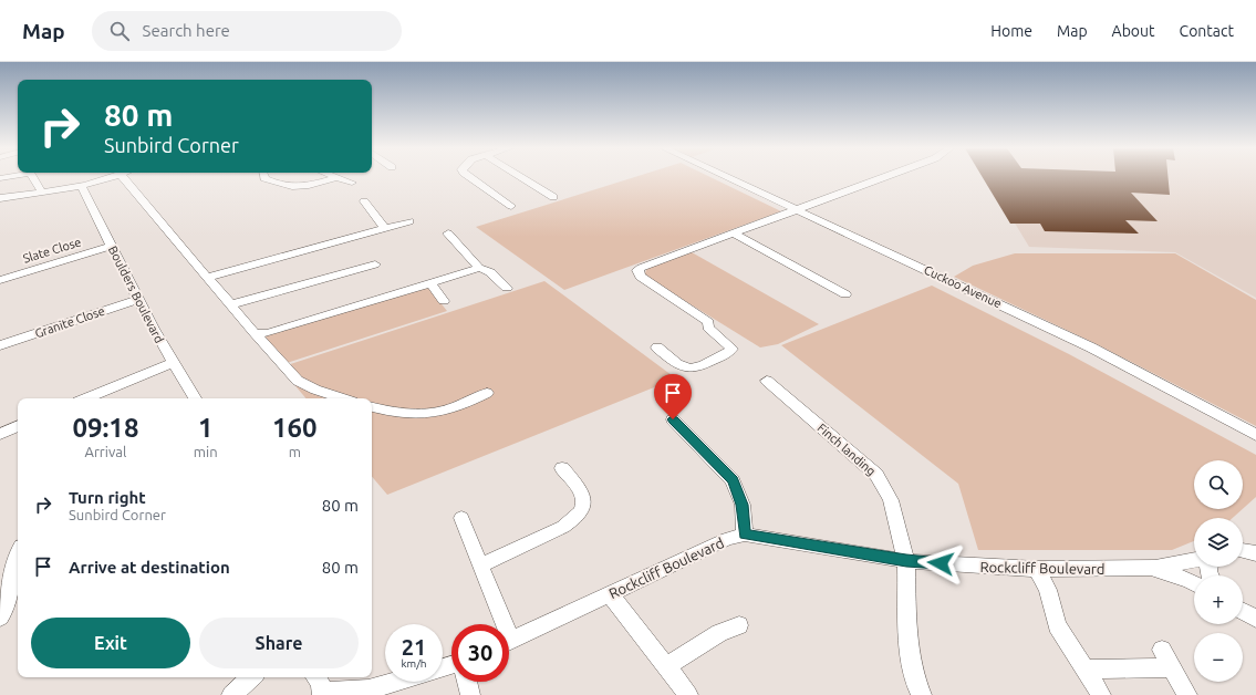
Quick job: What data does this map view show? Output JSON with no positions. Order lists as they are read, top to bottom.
{
  "streets": {
    "street": [
      "Slate Close",
      "Cuckoo Avenue",
      "Boulders Boulevard",
      "Granite Close",
      "Finch landing",
      "Rockcliff Boulevard"
    ]
  },
  "crossings": [
    ["Slate Close", "Boulders Boulevard"],
    ["Boulders Boulevard", "Granite Close"],
    ["Finch landing", "Rockcliff Boulevard"]
  ],
  "page": {
    "header": "Map",
    "search": "Search here",
    "nav": [
      "Home",
      "Map",
      "About",
      "Contact"
    ],
    "turn": ["80 m", "Sunbird Corner"],
    "eta": [
      "09:18",
      "Arrival",
      "1",
      "min",
      "160",
      "m"
    ],
    "map_buttons": ["+", "−"],
    "list": [
      {
        "name": "Turn right",
        "note": "Sunbird Corner",
        "value": "80 m"
      },
      {
        "name": "Arrive at destination",
        "value": "80 m"
      }
    ],
    "buttons": ["Exit", "Share"],
    "speed": "21 km/h",
    "limit": "30"
  }
}
